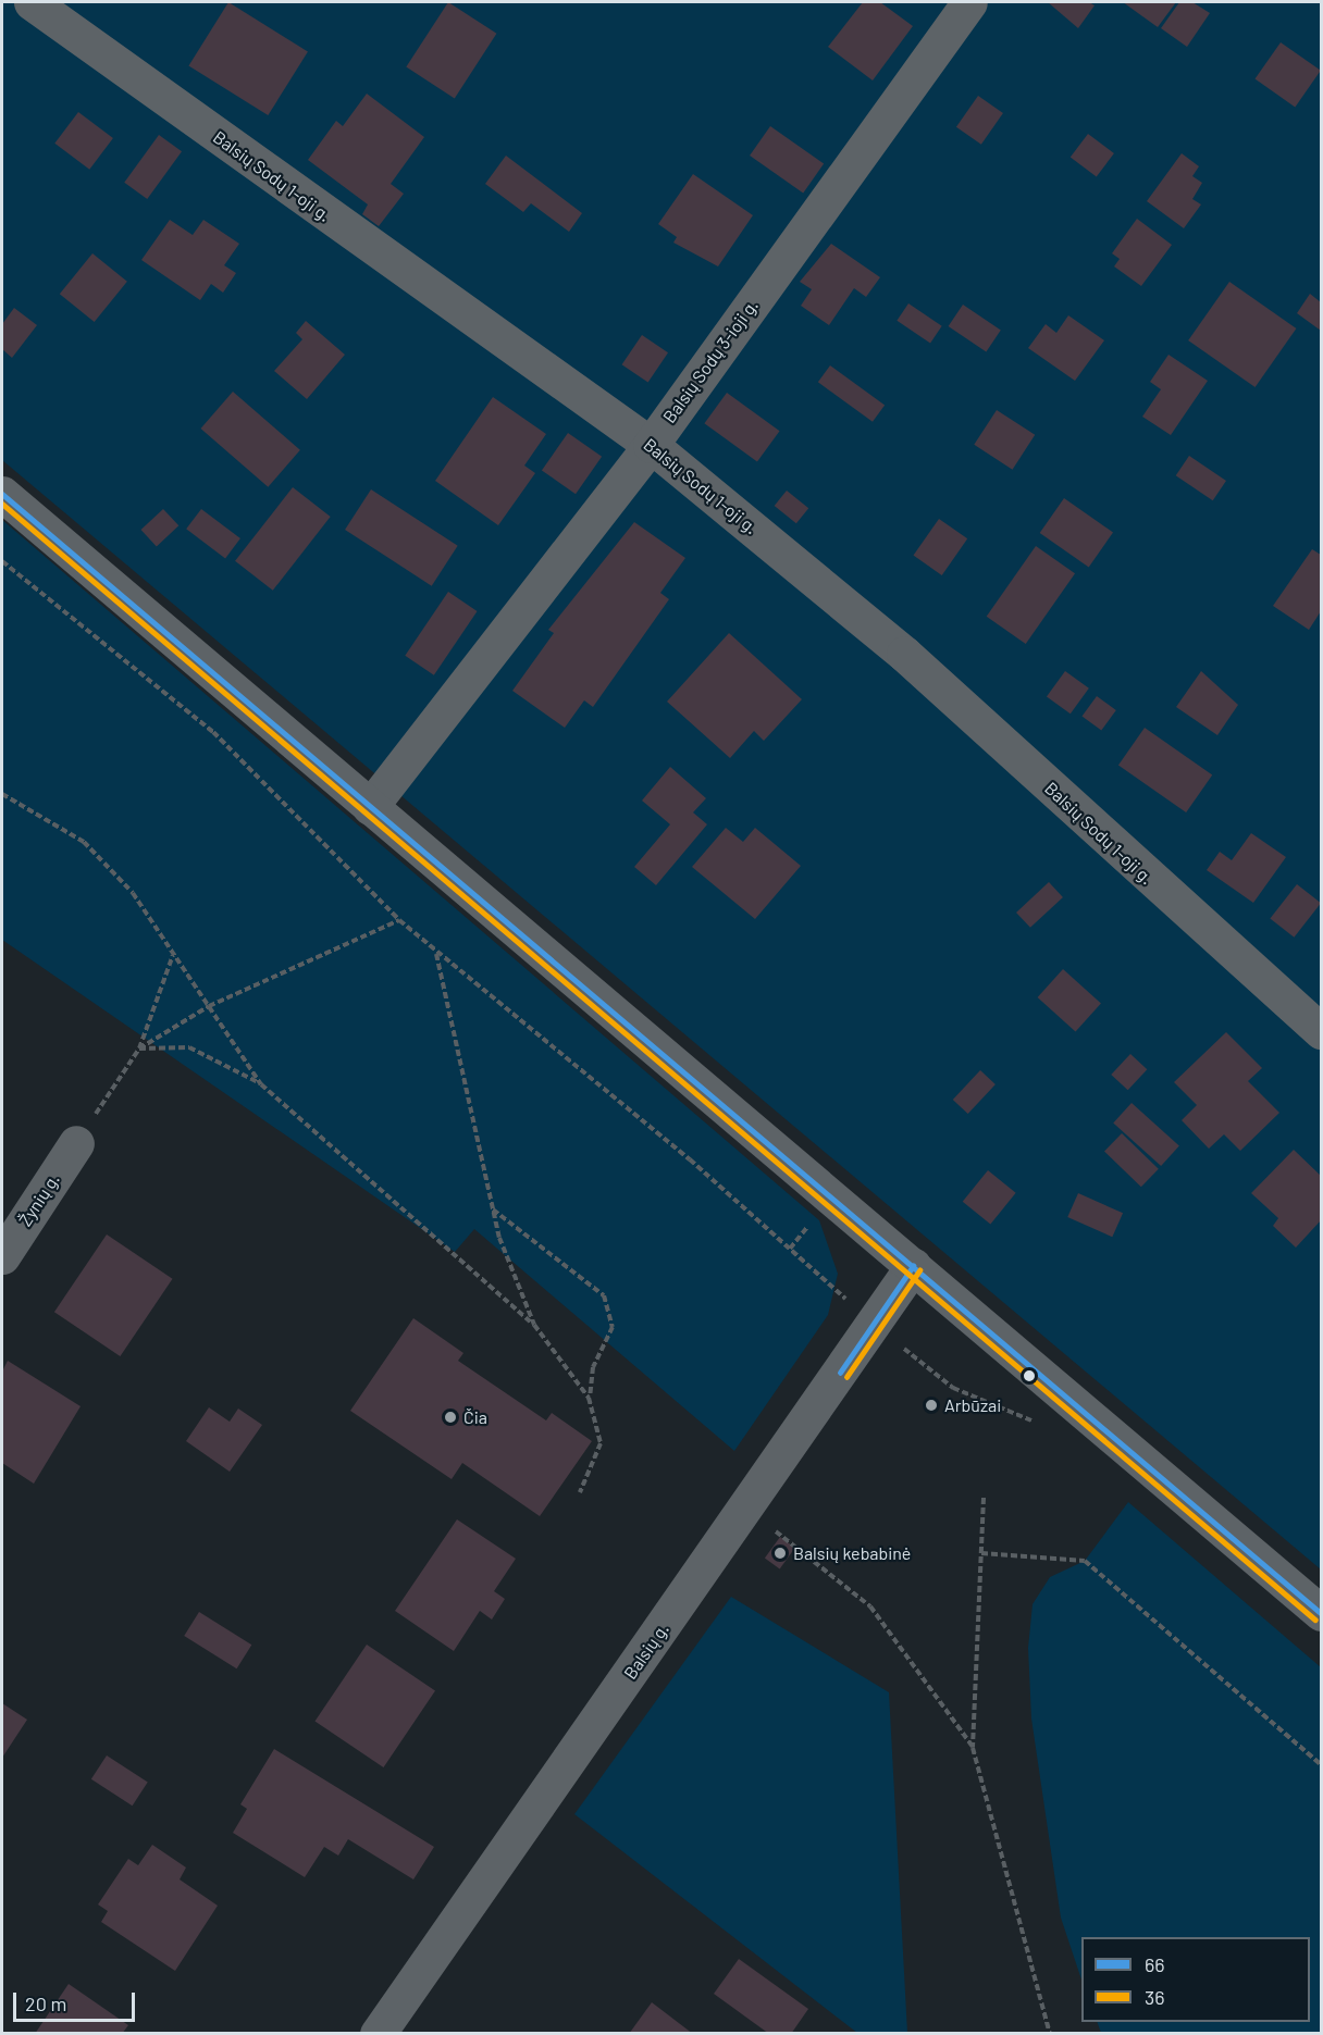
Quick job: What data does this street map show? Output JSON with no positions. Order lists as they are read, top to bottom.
{
  "streets": {
    "street": [
      "Balsių Sodų 1-oji g.",
      "Balsių Sodų 3-ioji g.",
      "Žynių g.",
      "Balsių g."
    ]
  },
  "crossings": [
    ["Balsių Sodų 1-oji g.", "Balsių Sodų 3-ioji g."]
  ],
  "places": ["Arbūzai", "Čia", "Balsių kebabinė"],
  "lines": ["transit line 66", "transit line 36"],
  "legend": ["66", "36"],
  "scale_bar": "20 m"
}
